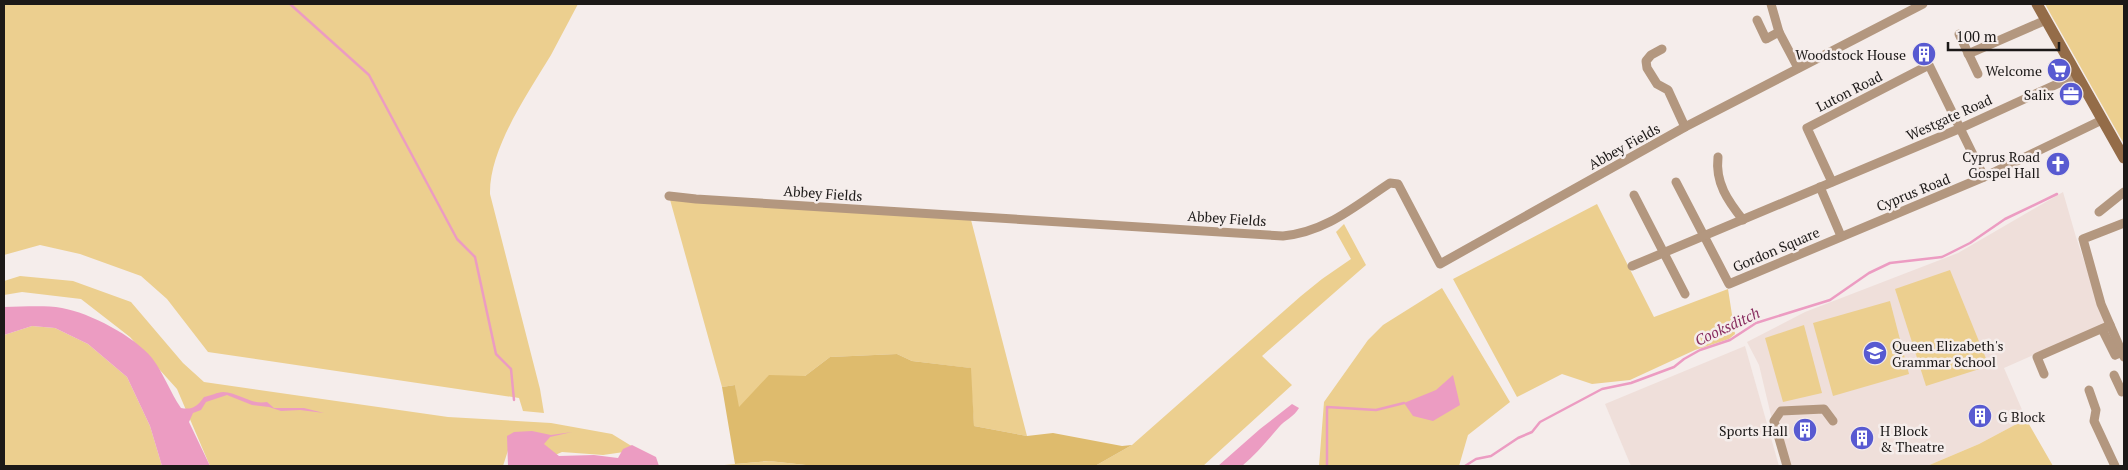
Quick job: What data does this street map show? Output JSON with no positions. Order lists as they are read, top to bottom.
{
  "streets": {
    "street": [
      "Luton Road",
      "Westgate Road",
      "Abbey Fields",
      "Cyprus Road",
      "Gordon Square"
    ]
  },
  "crossings": [
    ["Luton Road", "Westgate Road"],
    ["Cyprus Road", "Gordon Square"]
  ],
  "water": ["Cooksditch"],
  "places": {
    "building": [
      "Woodstock House",
      "G Block",
      "Sports Hall",
      "H Block & Theatre"
    ],
    "supermarket": ["Welcome"],
    "office": ["Salix"],
    "church": ["Cyprus Road Gospel Hall"],
    "school or university": ["Queen Elizabeth's Grammar School"]
  },
  "scale_bar": "100 m"
}
